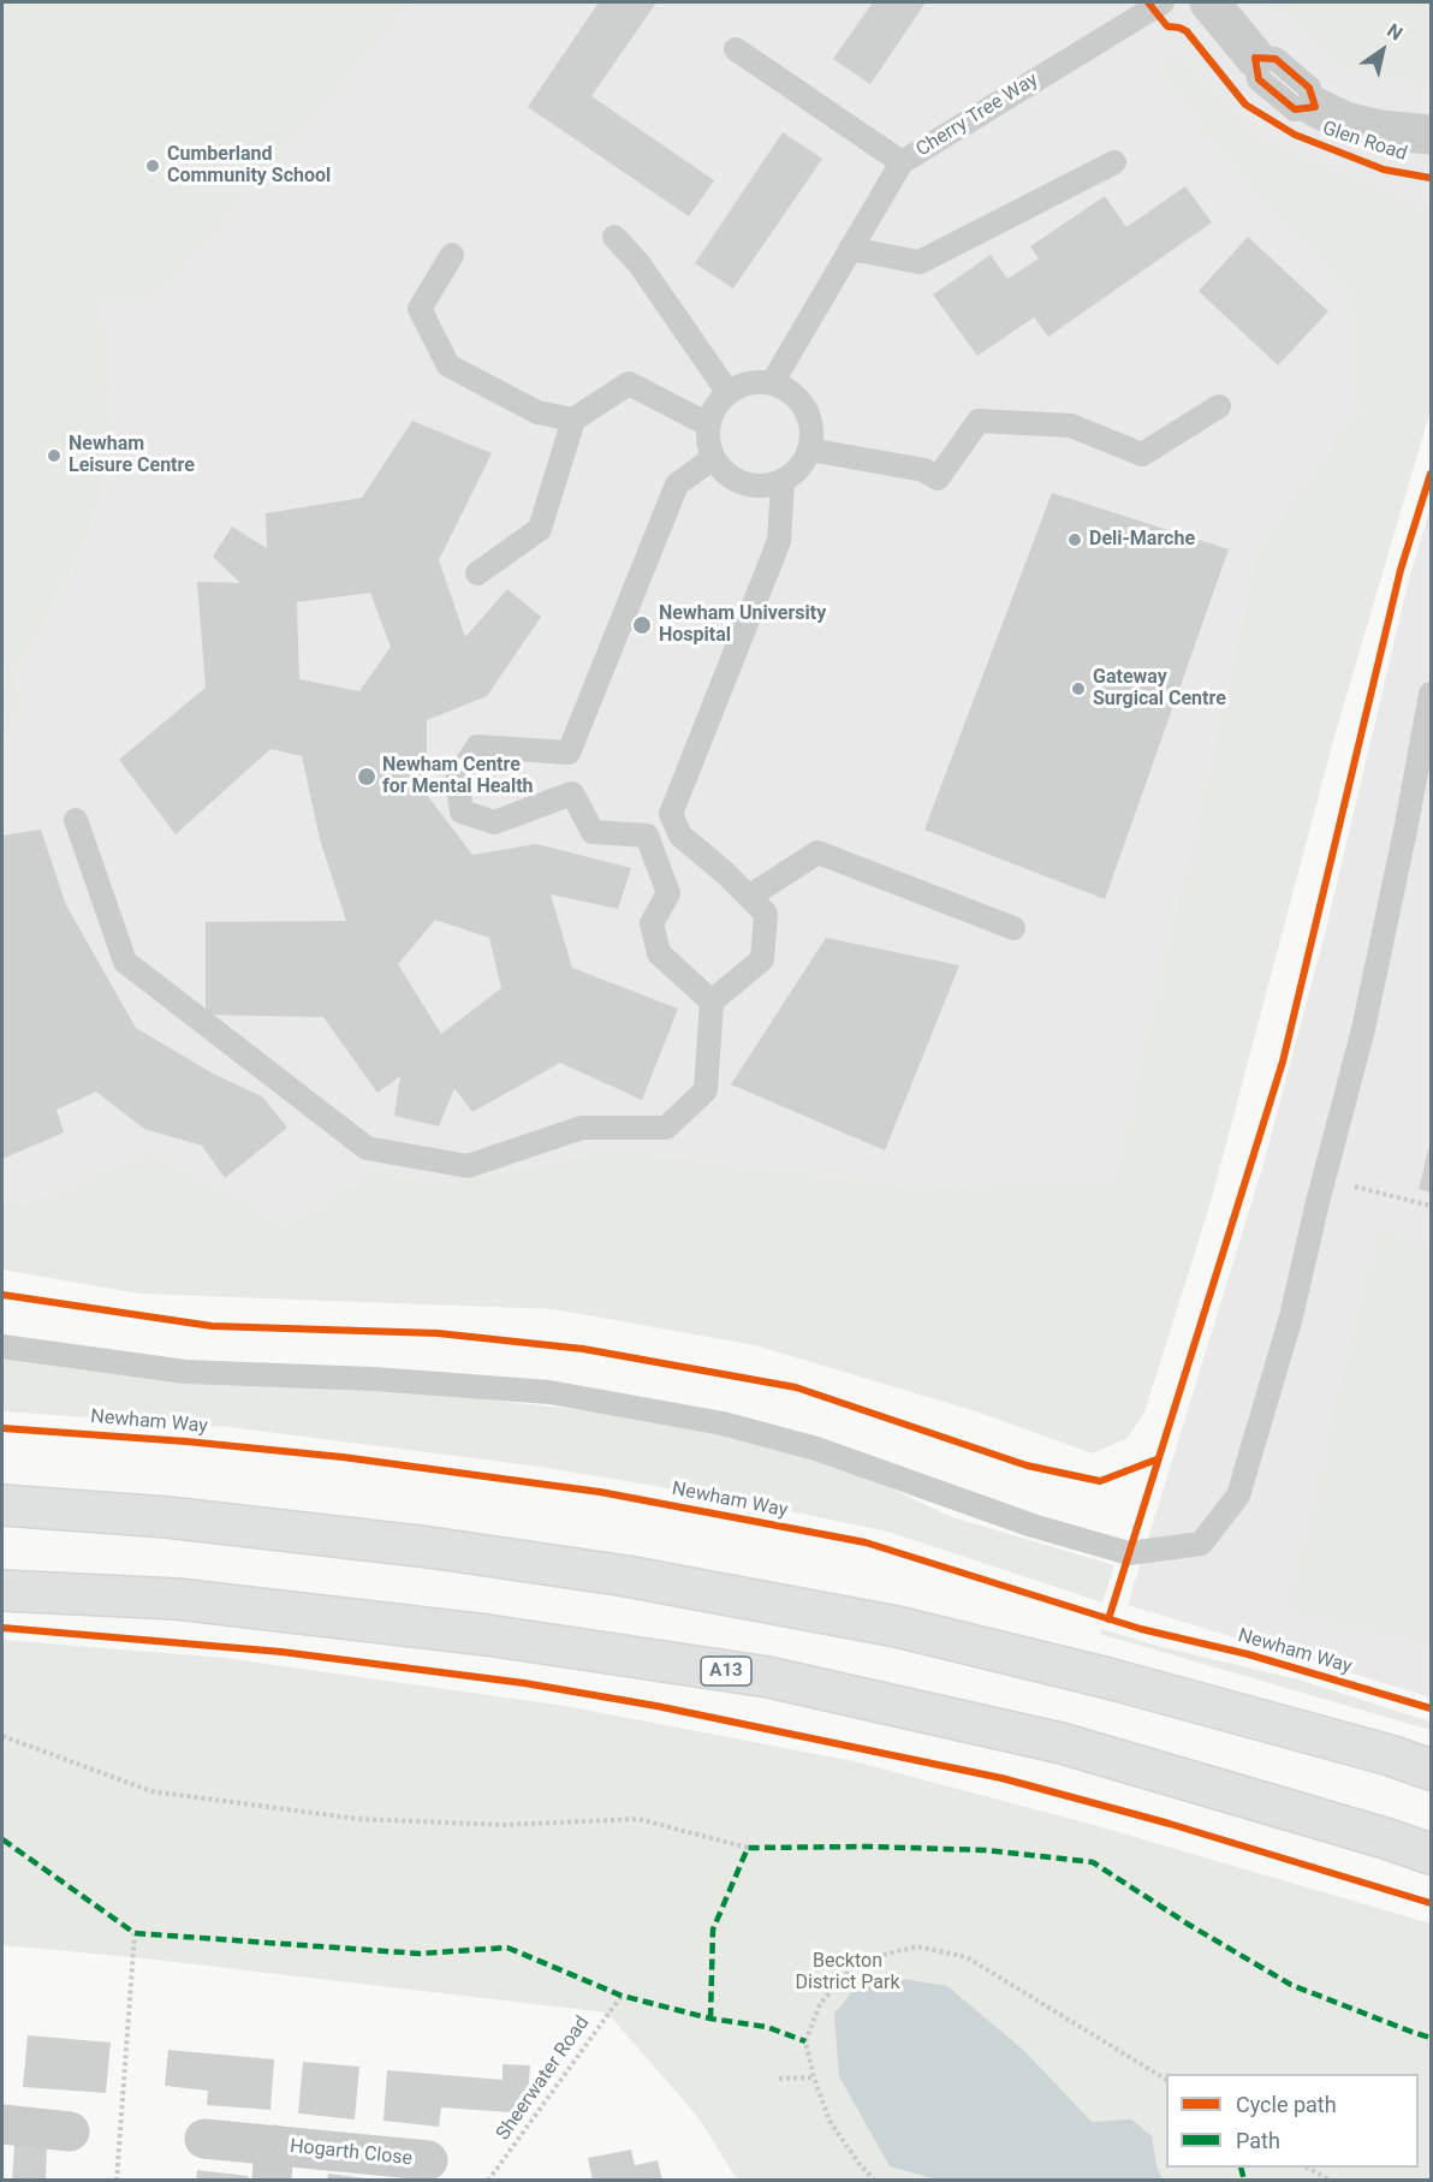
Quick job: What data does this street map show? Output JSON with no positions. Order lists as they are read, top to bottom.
{
  "streets": {
    "highway": ["A13"],
    "street": ["Glen Road", "Hogarth Close"],
    "lane": ["Cherry Tree Way"],
    "path": ["Sheerwater Road"],
    "cycle path": ["Newham Way"]
  },
  "parks": ["Beckton District Park"],
  "places": [
    "Cumberland Community School",
    "Newham Leisure Centre",
    "Deli-Marche",
    "Newham University Hospital",
    "Gateway Surgical Centre",
    "Newham Centre for Mental Health"
  ],
  "legend": ["Cycle path", "Path"],
  "north": "top right"
}
